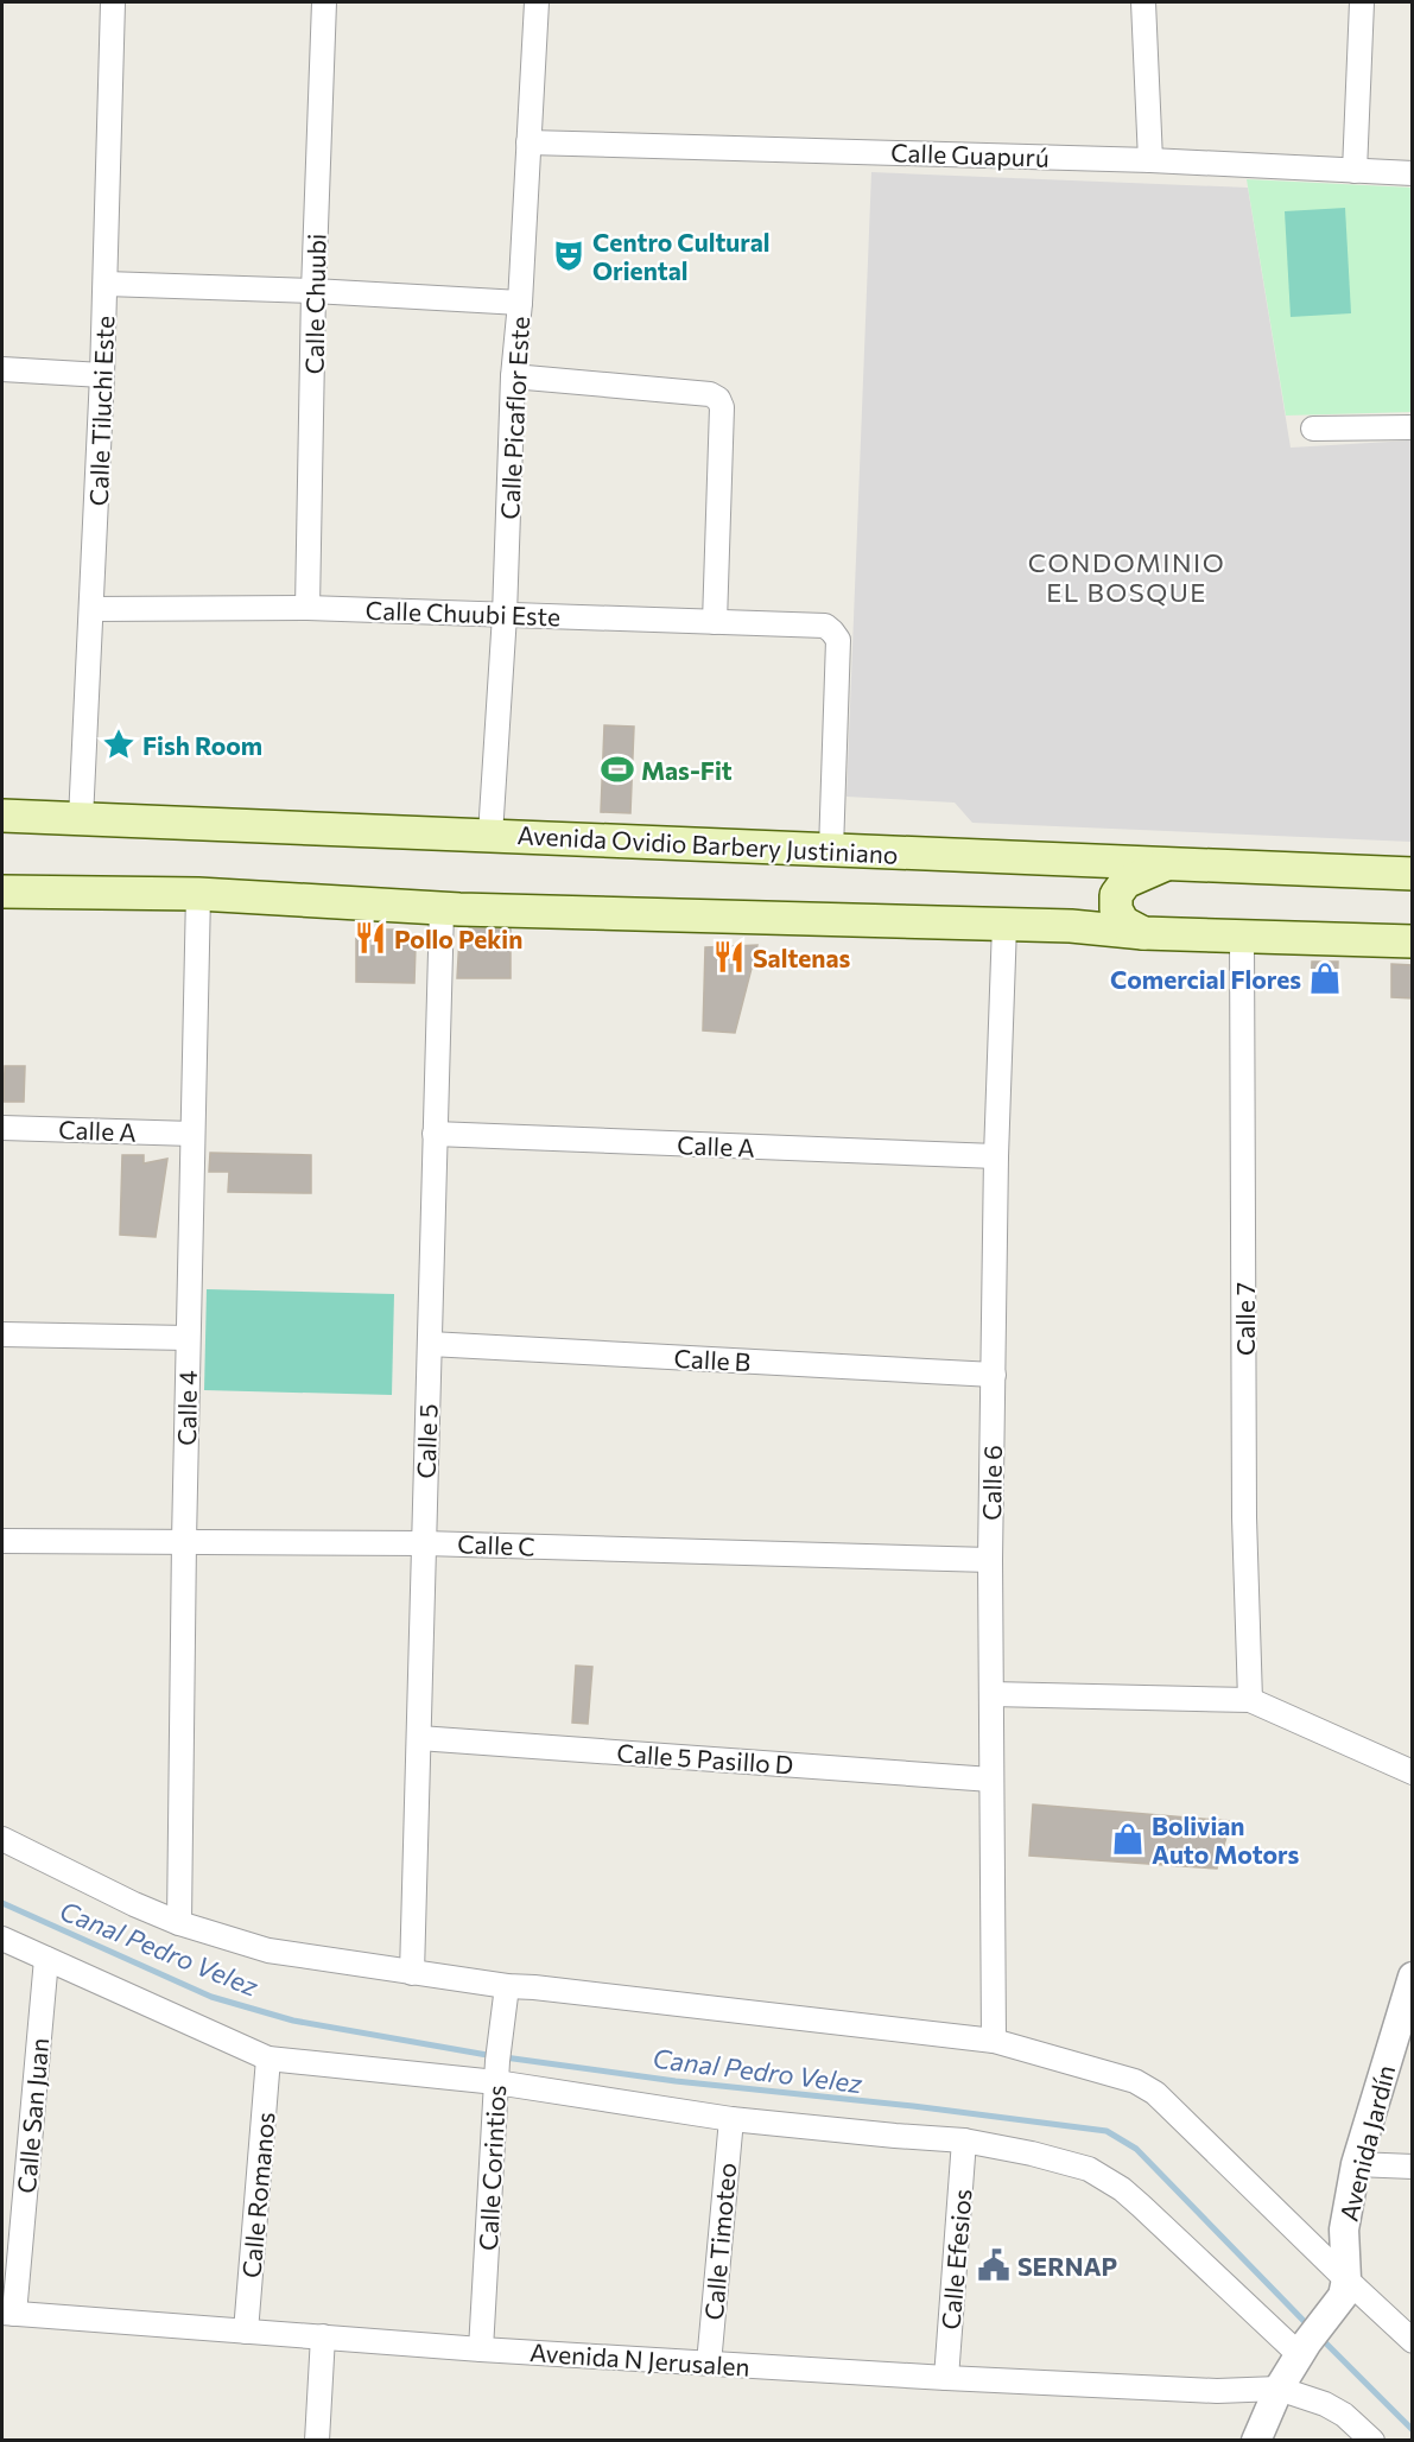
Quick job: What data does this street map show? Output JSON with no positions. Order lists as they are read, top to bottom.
{
  "streets": {
    "main road": ["Avenida Ovidio Barbery Justiniano"],
    "street": [
      "Calle Guapurú",
      "Calle Chuubi",
      "Calle Tiluchi Este",
      "Calle Picaflor Este",
      "Calle Chuubi Este",
      "Calle A",
      "Calle 7",
      "Calle B",
      "Calle 4",
      "Calle 5",
      "Calle 6",
      "Calle C",
      "Calle 5 Pasillo D",
      "Calle San Juan",
      "Avenida Jardín",
      "Calle Corintios",
      "Calle Romanos",
      "Calle Timoteo",
      "Calle Efesios",
      "Avenida N Jerusalen"
    ]
  },
  "crossings": [
    ["Calle Guapurú", "Calle Picaflor Este"],
    ["Calle Chuubi", "Calle Chuubi Este"],
    ["Calle Tiluchi Este", "Calle Chuubi Este"],
    ["Calle Tiluchi Este", "Avenida Ovidio Barbery Justiniano"],
    ["Calle Picaflor Este", "Calle Chuubi Este"],
    ["Calle Picaflor Este", "Avenida Ovidio Barbery Justiniano"],
    ["Calle Chuubi Este", "Avenida Ovidio Barbery Justiniano"],
    ["Calle A", "Calle 4"],
    ["Calle A", "Calle 5"],
    ["Calle A", "Calle 6"],
    ["Calle B", "Calle 5"],
    ["Calle B", "Calle 6"],
    ["Calle 4", "Calle C"],
    ["Calle 5", "Calle C"],
    ["Calle 5", "Calle 5 Pasillo D"],
    ["Calle 6", "Calle C"],
    ["Calle 6", "Calle 5 Pasillo D"],
    ["Calle San Juan", "Avenida N Jerusalen"],
    ["Calle Corintios", "Avenida N Jerusalen"],
    ["Calle Romanos", "Avenida N Jerusalen"],
    ["Calle Timoteo", "Avenida N Jerusalen"],
    ["Calle Efesios", "Avenida N Jerusalen"]
  ],
  "districts": ["CONDOMINIO EL BOSQUE"],
  "water": ["Canal Pedro Velez"],
  "places": {
    "theatre": ["Centro Cultural Oriental"],
    "place": ["Fish Room"],
    "sports": ["Mas-Fit"],
    "restaurant": ["Pollo Pekin", "Saltenas"],
    "shop": ["Comercial Flores", "Bolivian Auto Motors"],
    "public building": ["SERNAP"]
  }
}
